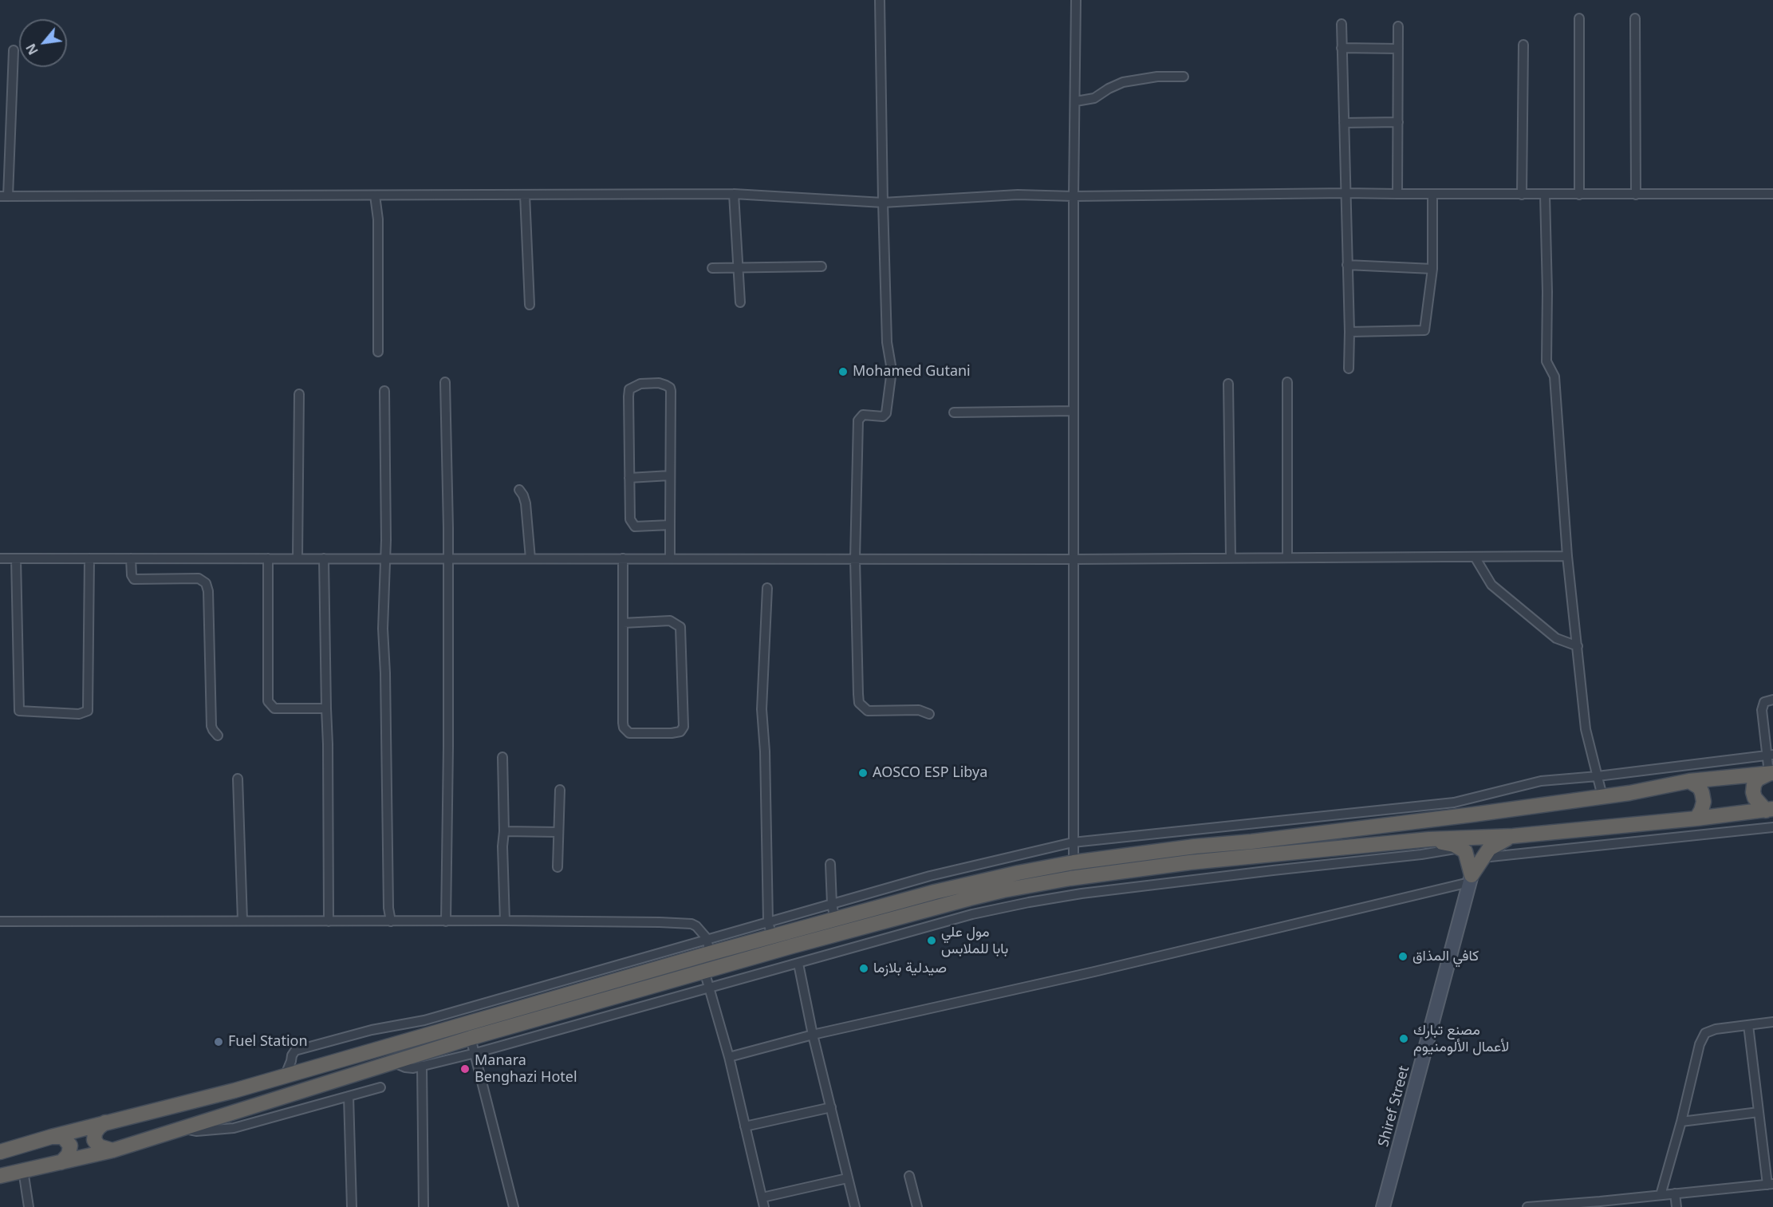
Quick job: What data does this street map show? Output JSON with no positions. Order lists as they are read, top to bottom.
{
  "streets": {
    "main road": ["Shiref Street"]
  },
  "places": [
    "Mohamed Gutani",
    "AOSCO ESP Libya",
    "مول علي بابا للملابس",
    "كافي المذاق",
    "صيدلية بلازما",
    "مصنع تبارك لأعمال الألومنيوم",
    "Fuel Station",
    "Manara Benghazi Hotel"
  ],
  "north": "bottom left"
}
